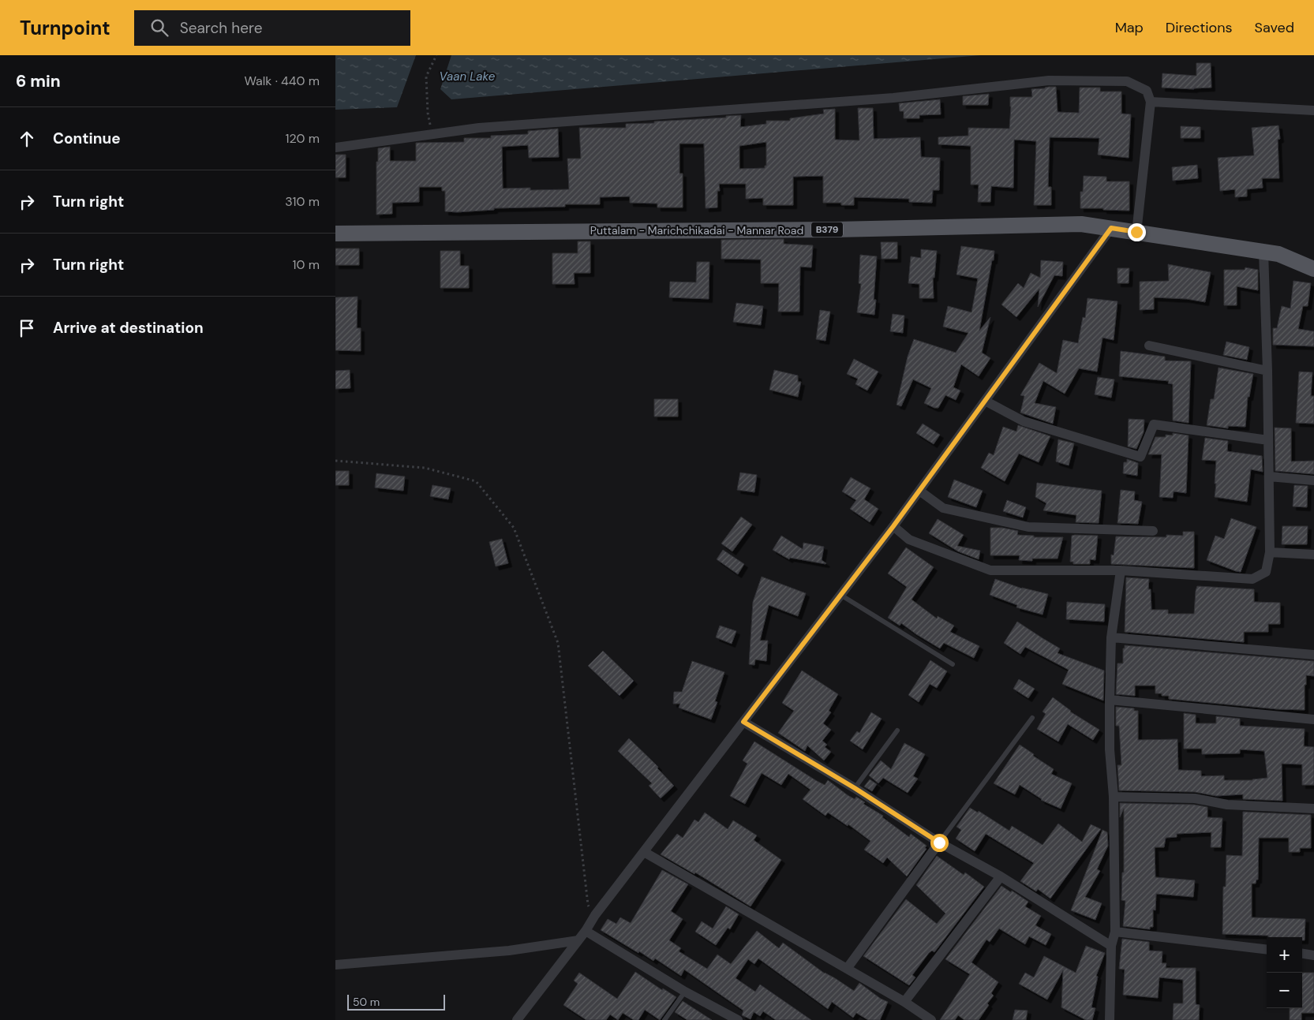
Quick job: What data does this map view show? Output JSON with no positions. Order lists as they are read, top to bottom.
{
  "streets": {
    "main road": ["B379", "Puttalam - Marichchikadai - Mannar Road"]
  },
  "water": ["Vaan Lake"],
  "scale_bar": "50 m",
  "page": {
    "header": "Turnpoint",
    "search": "Search here",
    "nav": ["Map", "Directions", "Saved"],
    "heading": ["6 min", "Walk · 440 m"],
    "list": [
      ["Continue", "120 m"],
      ["Turn right", "310 m"],
      ["Turn right", "10 m"],
      "Arrive at destination"
    ],
    "map_buttons": ["+", "−"],
    "scale": "50 m"
  }
}
